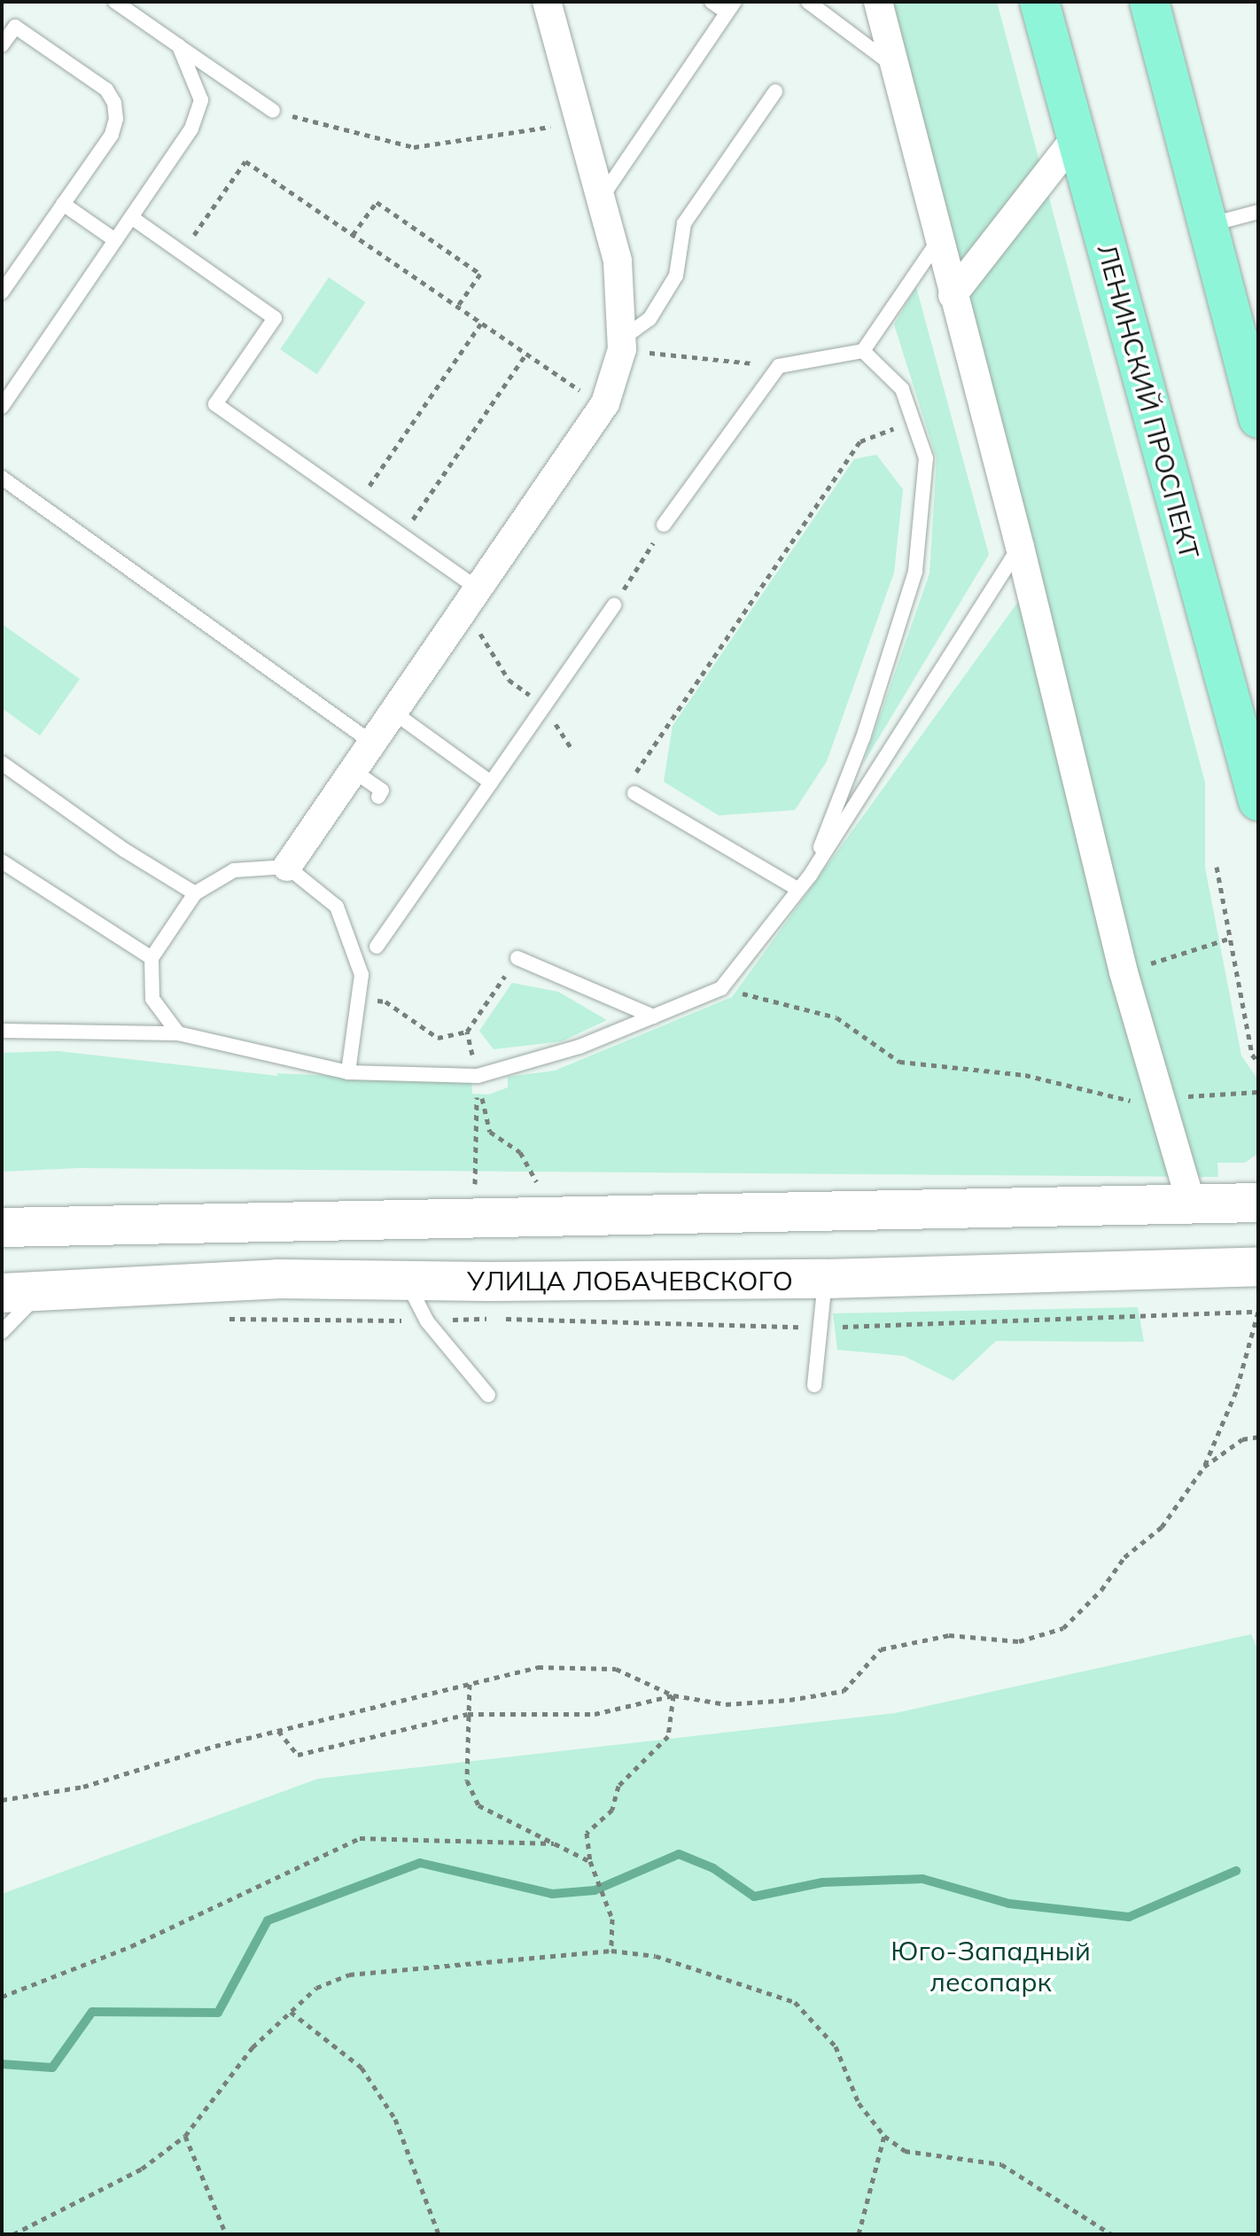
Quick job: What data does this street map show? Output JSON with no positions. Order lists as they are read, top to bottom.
{
  "streets": {
    "main road": ["ЛЕНИНСКИЙ ПРОСПЕКТ", "УЛИЦА ЛОБАЧЕВСКОГО"]
  },
  "parks": ["Юго-Западный лесопарк"]
}
